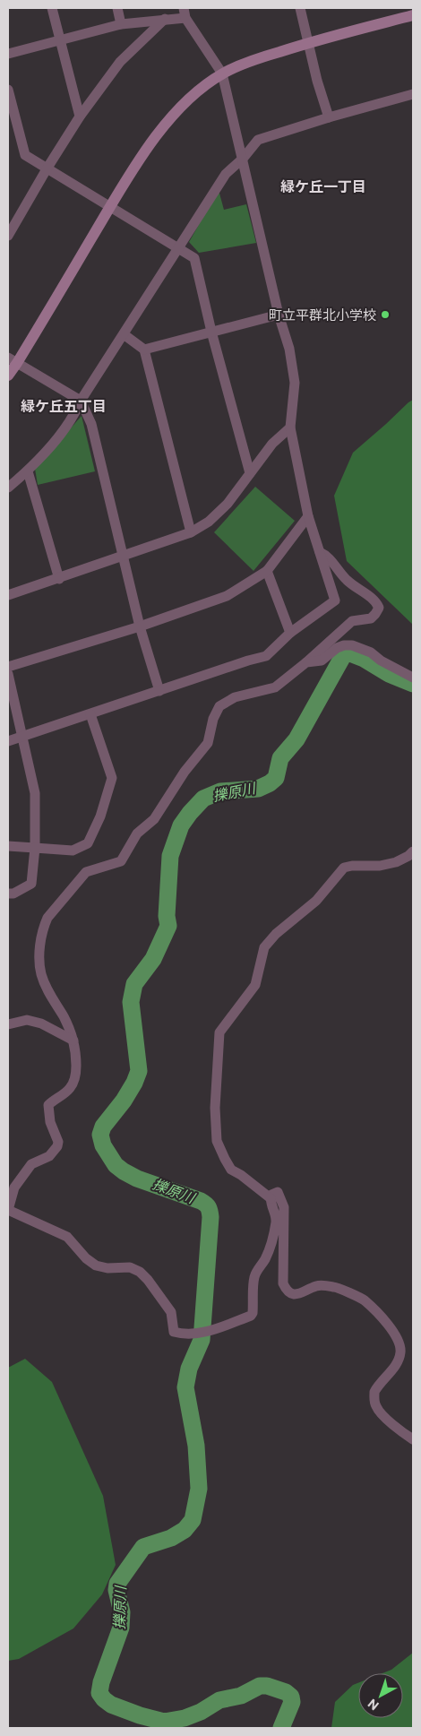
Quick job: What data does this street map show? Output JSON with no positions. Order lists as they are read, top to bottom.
{
  "districts": ["緑ケ丘一丁目", "緑ケ丘五丁目"],
  "water": ["擽原川"],
  "places": ["町立平群北小学校"],
  "north": "bottom left"
}
